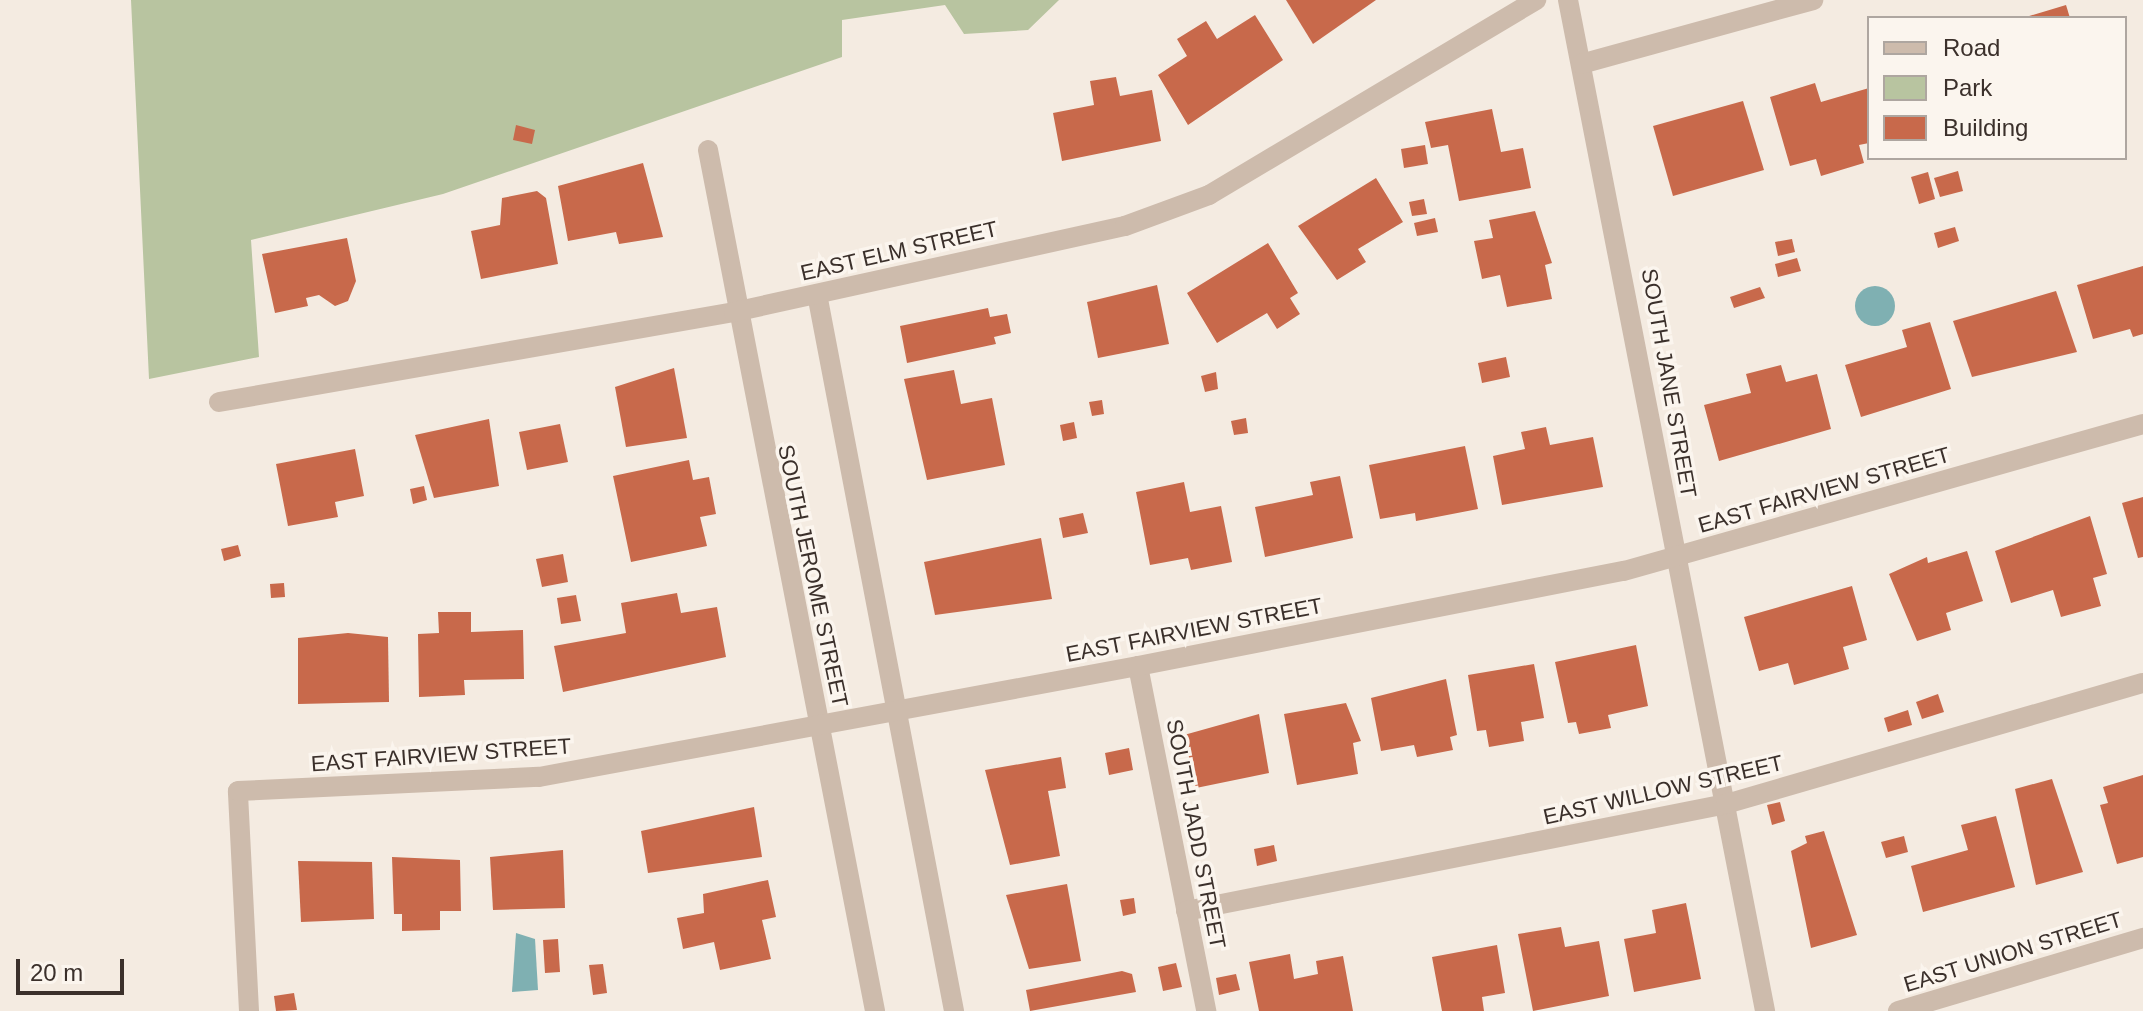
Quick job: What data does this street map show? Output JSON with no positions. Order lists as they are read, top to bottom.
{
  "streets": {
    "street": [
      "EAST ELM STREET",
      "SOUTH JANE STREET",
      "EAST FAIRVIEW STREET",
      "SOUTH JEROME STREET",
      "EAST WILLOW STREET",
      "SOUTH JADD STREET",
      "EAST UNION STREET"
    ]
  },
  "crossings": [
    ["EAST ELM STREET", "SOUTH JEROME STREET"],
    ["SOUTH JANE STREET", "EAST FAIRVIEW STREET"],
    ["SOUTH JANE STREET", "EAST WILLOW STREET"],
    ["EAST FAIRVIEW STREET", "SOUTH JEROME STREET"],
    ["EAST FAIRVIEW STREET", "SOUTH JADD STREET"],
    ["EAST WILLOW STREET", "SOUTH JADD STREET"]
  ],
  "legend": ["Road", "Park", "Building"],
  "scale_bar": "20 m"
}
